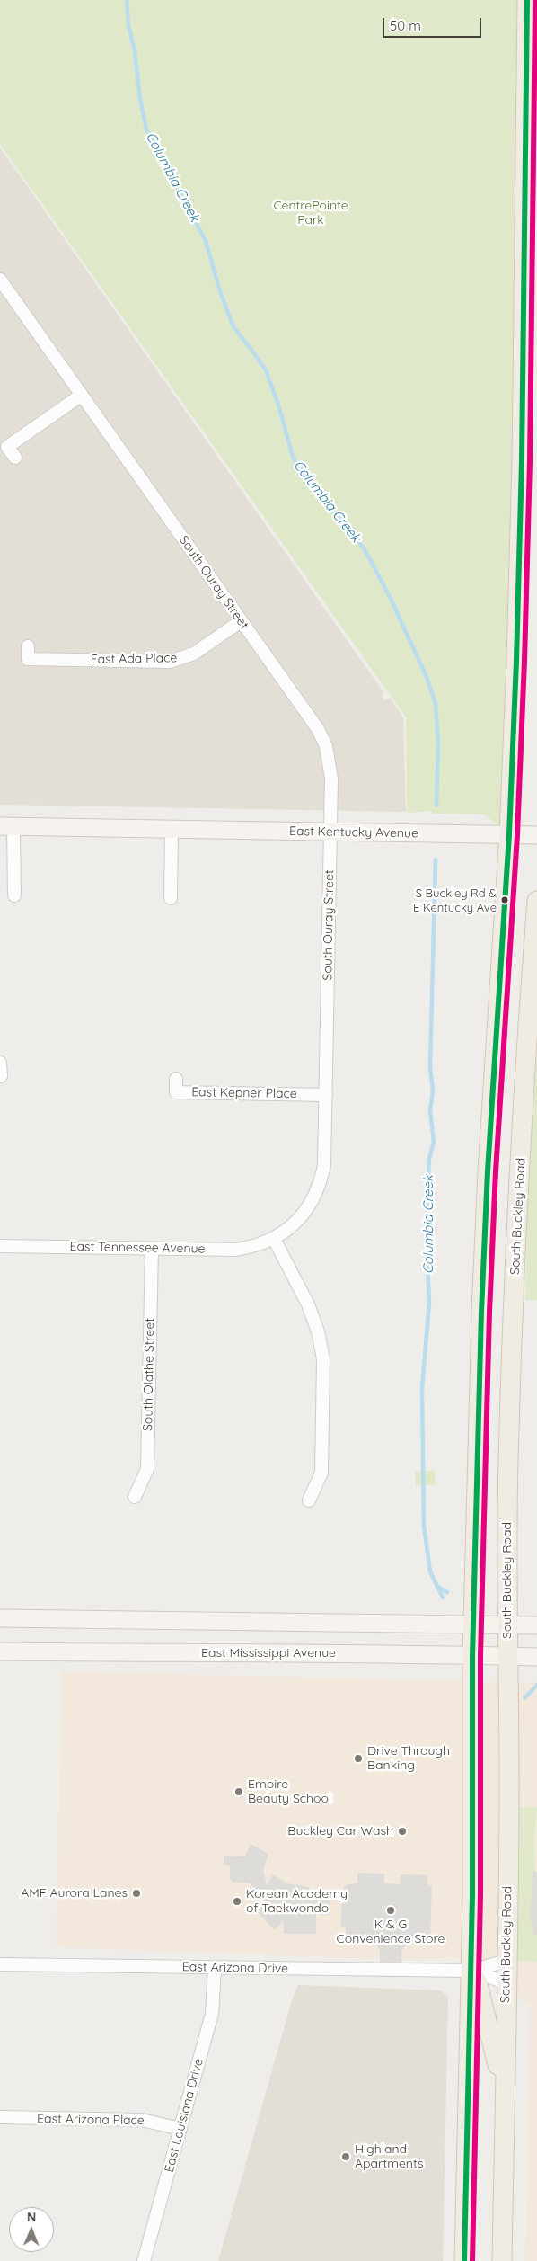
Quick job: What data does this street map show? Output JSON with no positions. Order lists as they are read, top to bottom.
{
  "streets": {
    "main road": ["East Kentucky Avenue", "South Buckley Road", "East Mississippi Avenue"],
    "street": [
      "South Ouray Street",
      "East Ada Place",
      "East Kepner Place",
      "East Tennessee Avenue",
      "South Olathe Street",
      "East Arizona Drive",
      "East Louisiana Drive",
      "East Arizona Place"
    ]
  },
  "crossings": [
    ["South Ouray Street", "East Ada Place"],
    ["South Ouray Street", "East Kentucky Avenue"],
    ["South Ouray Street", "East Kepner Place"],
    ["South Ouray Street", "East Tennessee Avenue"],
    ["South Buckley Road", "East Mississippi Avenue"],
    ["South Buckley Road", "East Arizona Drive"],
    ["East Tennessee Avenue", "South Olathe Street"],
    ["East Arizona Drive", "East Louisiana Drive"],
    ["East Louisiana Drive", "East Arizona Place"]
  ],
  "water": ["Columbia Creek"],
  "parks": ["CentrePointe Park"],
  "places": [
    "S Buckley Rd & E Kentucky Ave",
    "Drive Through Banking",
    "Empire Beauty School",
    "Buckley Car Wash",
    "AMF Aurora Lanes",
    "Korean Academy of Taekwondo",
    "K & G Convenience Store",
    "Highland Apartments"
  ],
  "scale_bar": "50 m",
  "north": "top"
}
